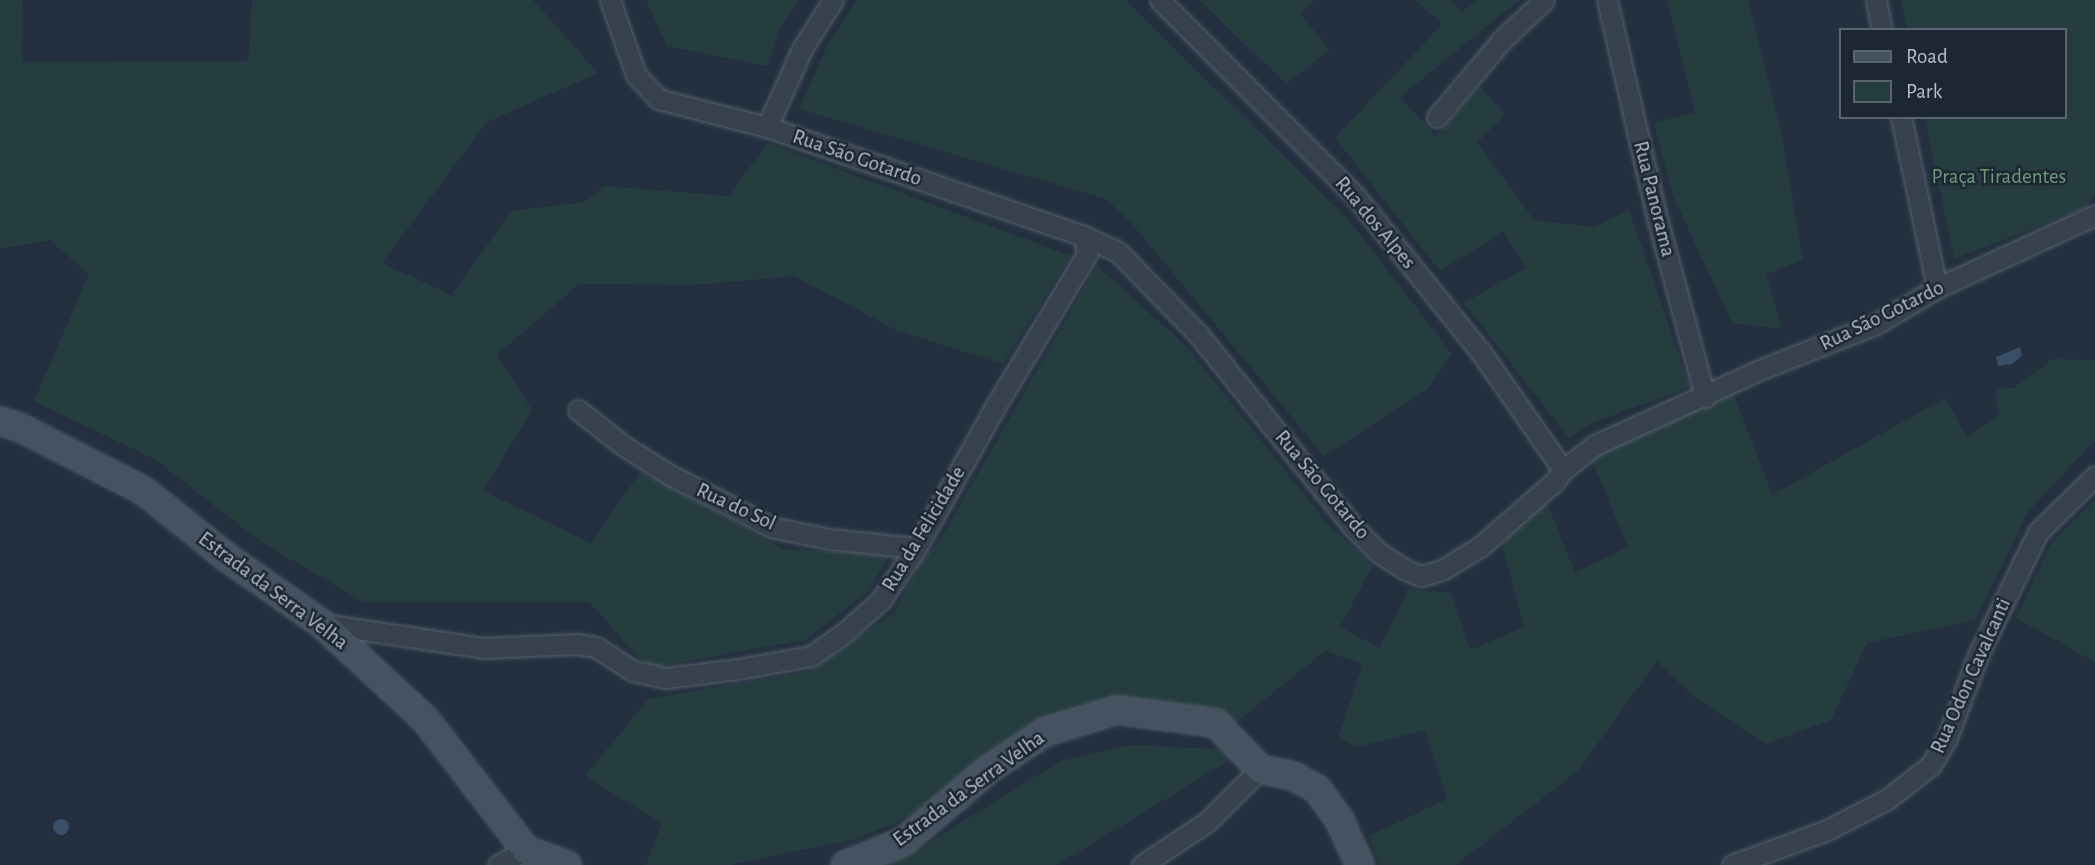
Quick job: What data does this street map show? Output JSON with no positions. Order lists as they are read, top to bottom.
{
  "streets": {
    "street": [
      "Rua São Gotardo",
      "Rua Panorama",
      "Rua dos Alpes",
      "Rua do Sol",
      "Rua da Felicidade",
      "Estrada da Serra Velha",
      "Rua Odon Cavalcanti"
    ]
  },
  "crossings": [
    ["Rua São Gotardo", "Rua Panorama"],
    ["Rua São Gotardo", "Rua dos Alpes"],
    ["Rua São Gotardo", "Rua da Felicidade"],
    ["Rua do Sol", "Rua da Felicidade"],
    ["Rua da Felicidade", "Estrada da Serra Velha"]
  ],
  "parks": ["Praça Tiradentes"],
  "legend": ["Road", "Park"]
}
